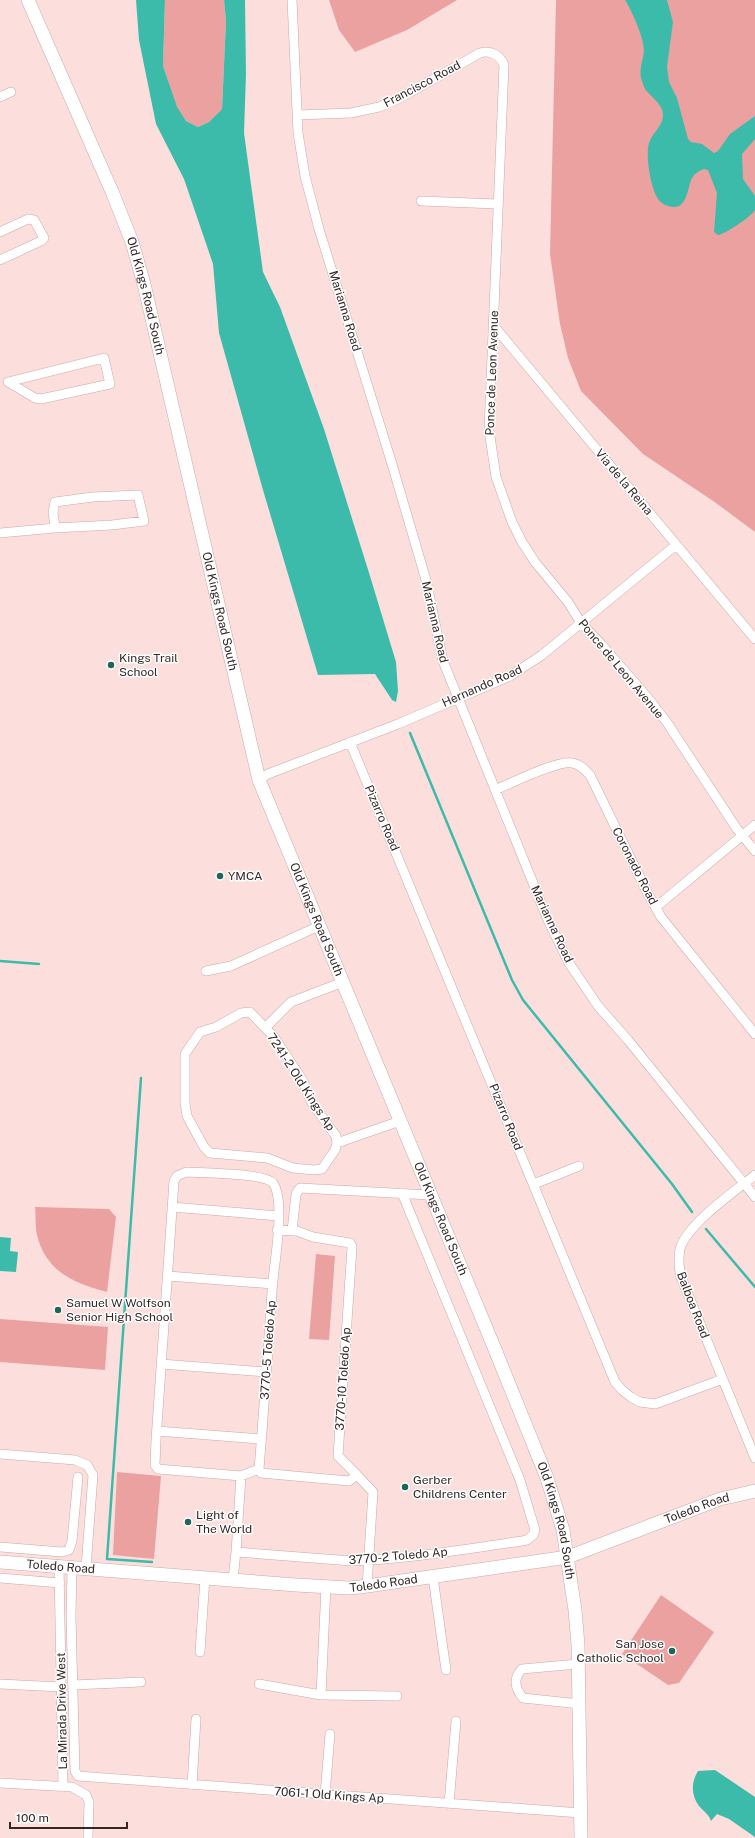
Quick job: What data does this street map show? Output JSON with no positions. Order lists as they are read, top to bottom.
{
  "streets": {
    "street": [
      "Francisco Road",
      "Old Kings Road South",
      "Marianna Road",
      "Ponce de Leon Avenue",
      "Via de la Reina",
      "Hernando Road",
      "Pizarro Road",
      "Coronado Road",
      "7241-2 Old Kings Ap",
      "Balboa Road",
      "3770-5 Toledo Ap",
      "3770-10 Toledo Ap",
      "Toledo Road",
      "3770-2 Toledo Ap",
      "La Mirada Drive West",
      "7061-1 Old Kings Ap"
    ]
  },
  "crossings": [
    ["Francisco Road", "Marianna Road"],
    ["Francisco Road", "Ponce de Leon Avenue"],
    ["Old Kings Road South", "Hernando Road"],
    ["Old Kings Road South", "Toledo Road"],
    ["Old Kings Road South", "7061-1 Old Kings Ap"],
    ["Marianna Road", "Hernando Road"],
    ["Marianna Road", "Coronado Road"],
    ["Marianna Road", "Balboa Road"],
    ["Ponce de Leon Avenue", "Via de la Reina"],
    ["Ponce de Leon Avenue", "Hernando Road"],
    ["Via de la Reina", "Hernando Road"],
    ["Hernando Road", "Pizarro Road"],
    ["Pizarro Road", "Balboa Road"],
    ["3770-5 Toledo Ap", "3770-10 Toledo Ap"],
    ["Toledo Road", "La Mirada Drive West"]
  ],
  "places": [
    "Kings Trail School",
    "YMCA",
    "Samuel W Wolfson Senior High School",
    "Gerber Childrens Center",
    "Light of The World",
    "San Jose Catholic School"
  ],
  "scale_bar": "100 m"
}
